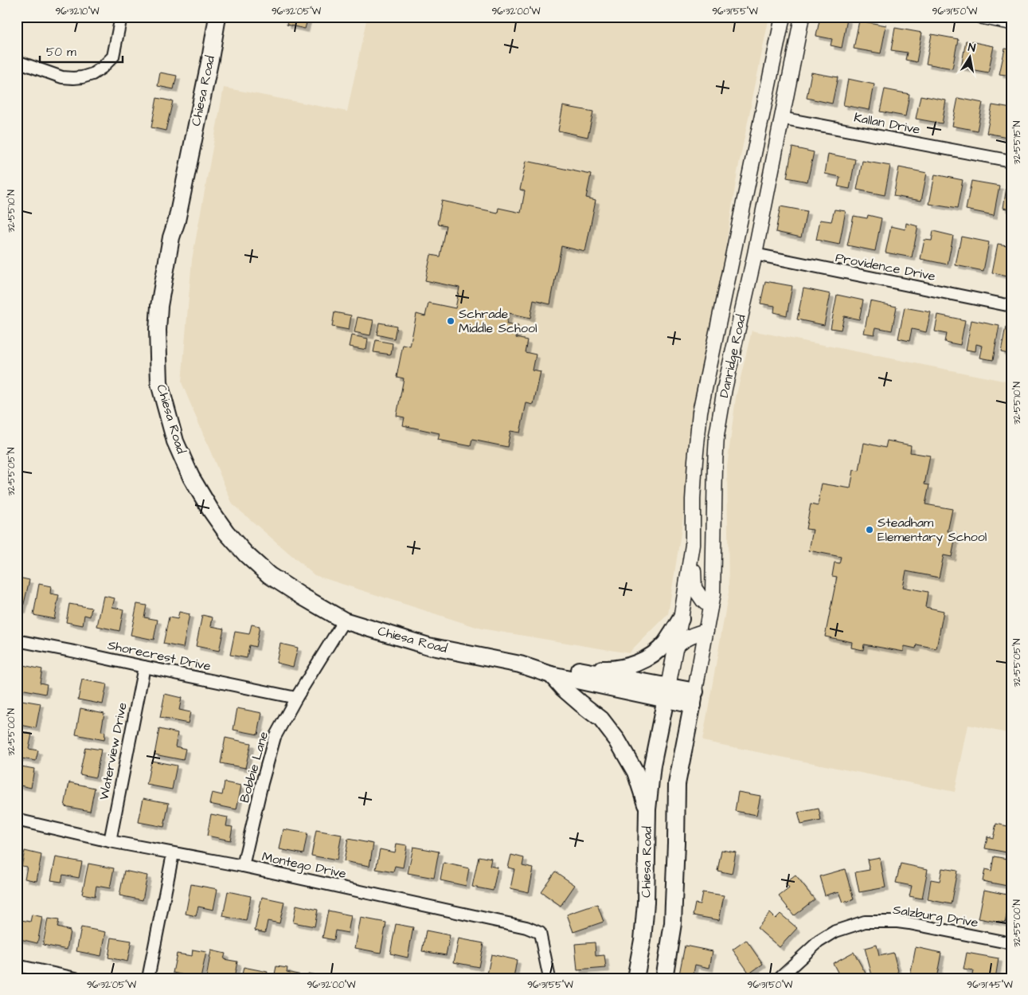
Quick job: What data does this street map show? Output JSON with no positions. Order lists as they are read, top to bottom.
{
  "streets": {
    "main road": ["Chiesa Road"],
    "street": [
      "Kallan Drive",
      "Providence Drive",
      "Danridge Road",
      "Shorecrest Drive",
      "Waterview Drive",
      "Bobbie Lane",
      "Montego Drive",
      "Salzburg Drive"
    ]
  },
  "crossings": [
    ["Chiesa Road", "Danridge Road"],
    ["Chiesa Road", "Bobbie Lane"],
    ["Kallan Drive", "Danridge Road"],
    ["Providence Drive", "Danridge Road"],
    ["Shorecrest Drive", "Waterview Drive"],
    ["Shorecrest Drive", "Bobbie Lane"],
    ["Waterview Drive", "Montego Drive"],
    ["Bobbie Lane", "Montego Drive"]
  ],
  "places": ["Schrade Middle School", "Steadham Elementary School"],
  "scale_bar": "50 m",
  "north": "top",
  "coordinates": [
    "96°32'10\"W",
    "96°32'05\"W",
    "96°32'00\"W",
    "96°31'55\"W",
    "96°31'50\"W",
    "32°55'15\"N",
    "32°55'10\"N",
    "32°55'05\"N",
    "32°55'00\"N",
    "96°31'45\"W"
  ]
}
